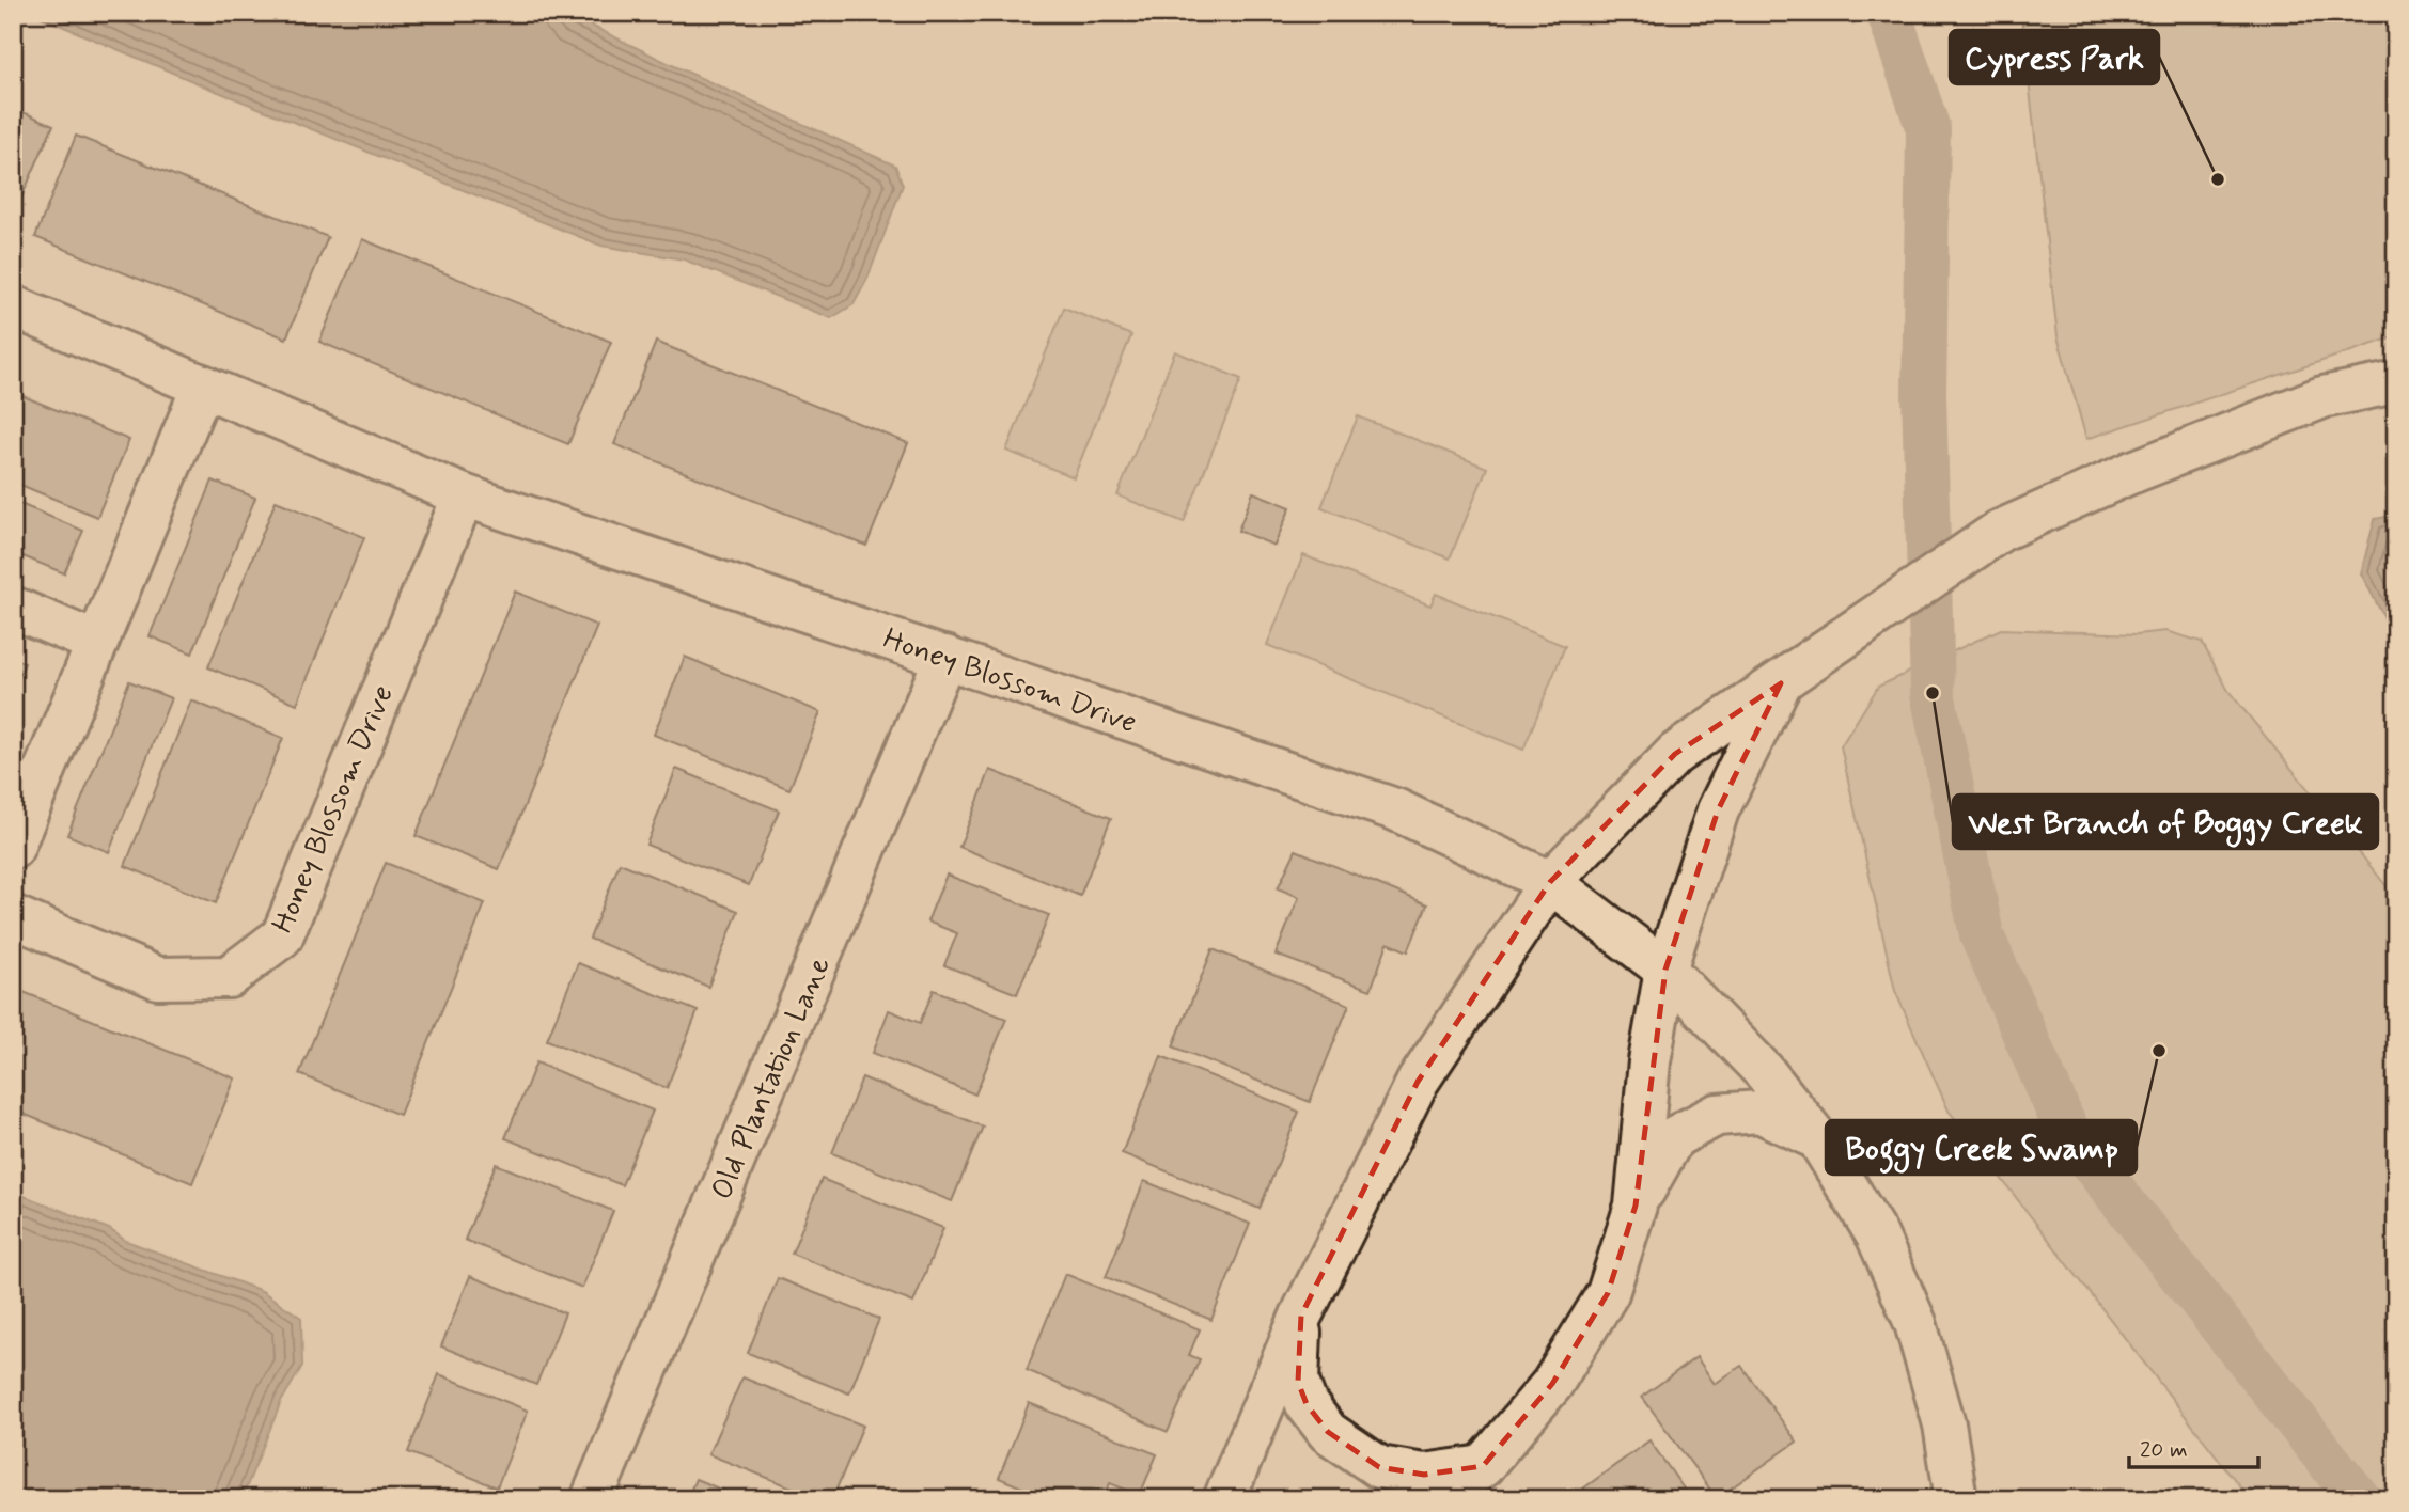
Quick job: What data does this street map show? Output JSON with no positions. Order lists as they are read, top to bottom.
{
  "streets": {
    "street": ["Honey Blossom Drive", "Old Plantation Lane"]
  },
  "crossings": [
    ["Honey Blossom Drive", "Old Plantation Lane"]
  ],
  "places": ["Cypress Park", "West Branch of Boggy Creek", "Boggy Creek Swamp"],
  "scale_bar": "20 m"
}
